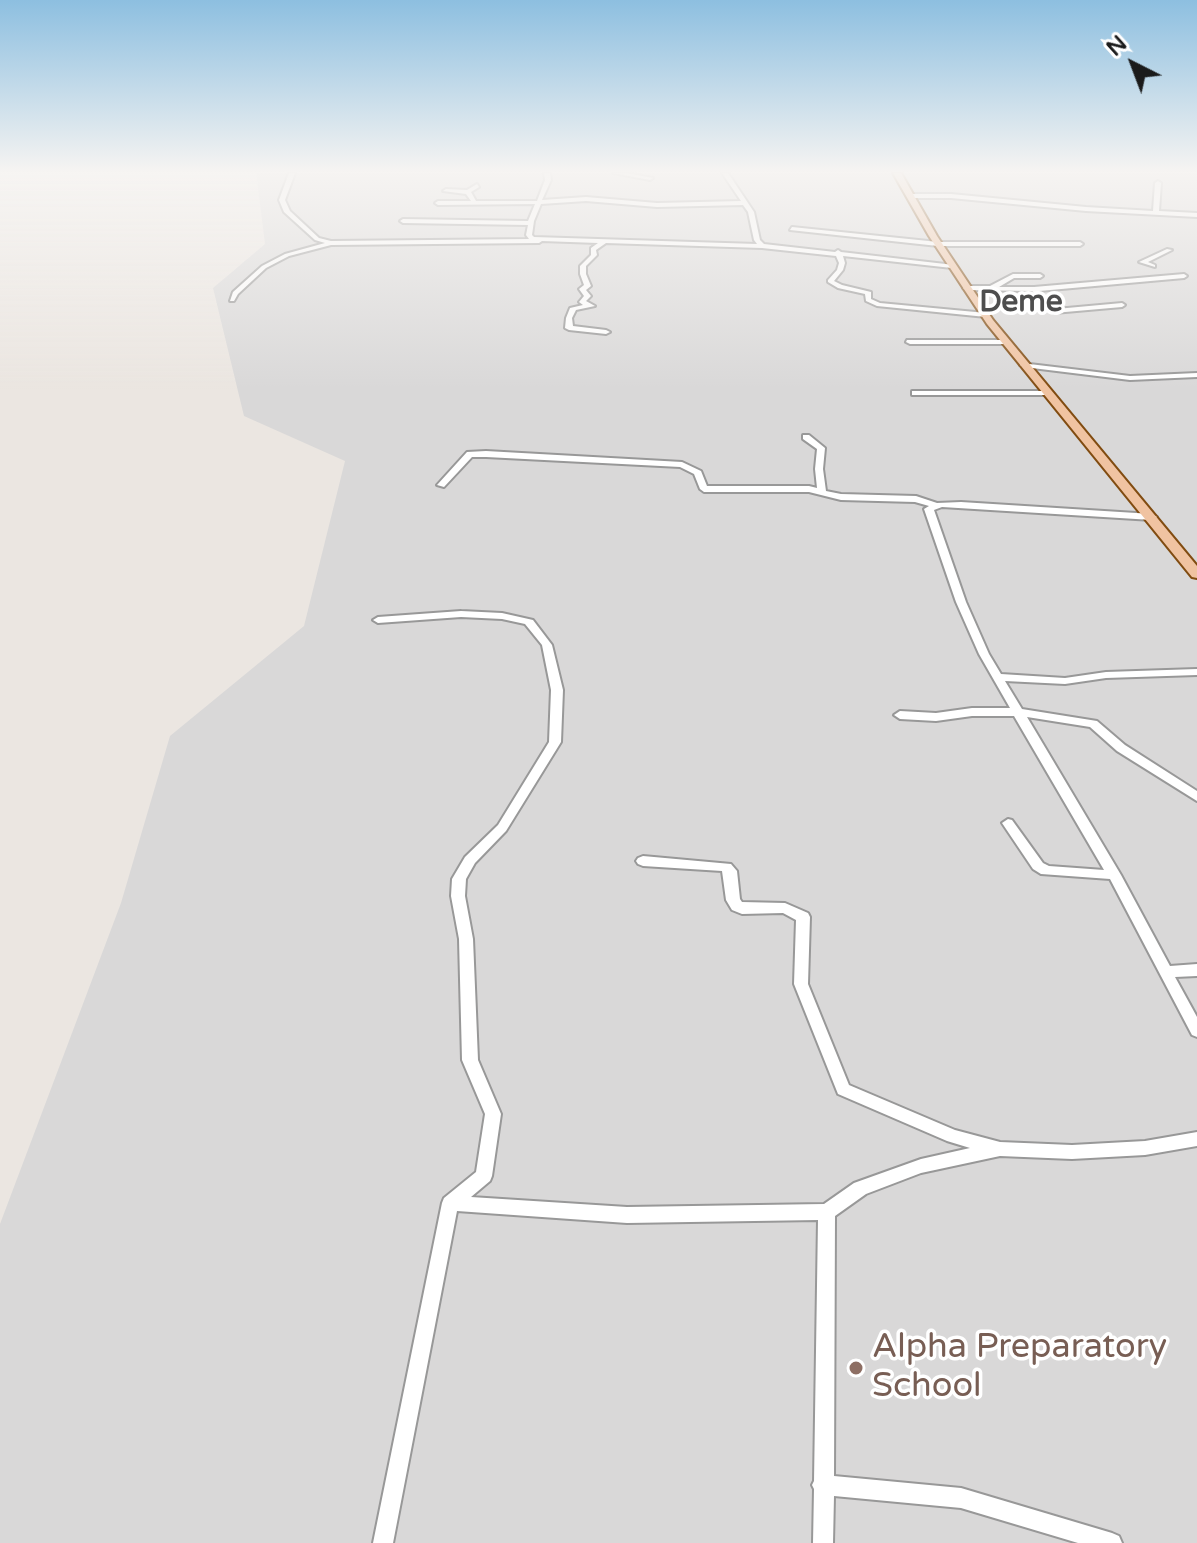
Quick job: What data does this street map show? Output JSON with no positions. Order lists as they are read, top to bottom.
{
  "districts": ["Deme"],
  "places": ["Alpha Preparatory School"],
  "north": "top left"
}
